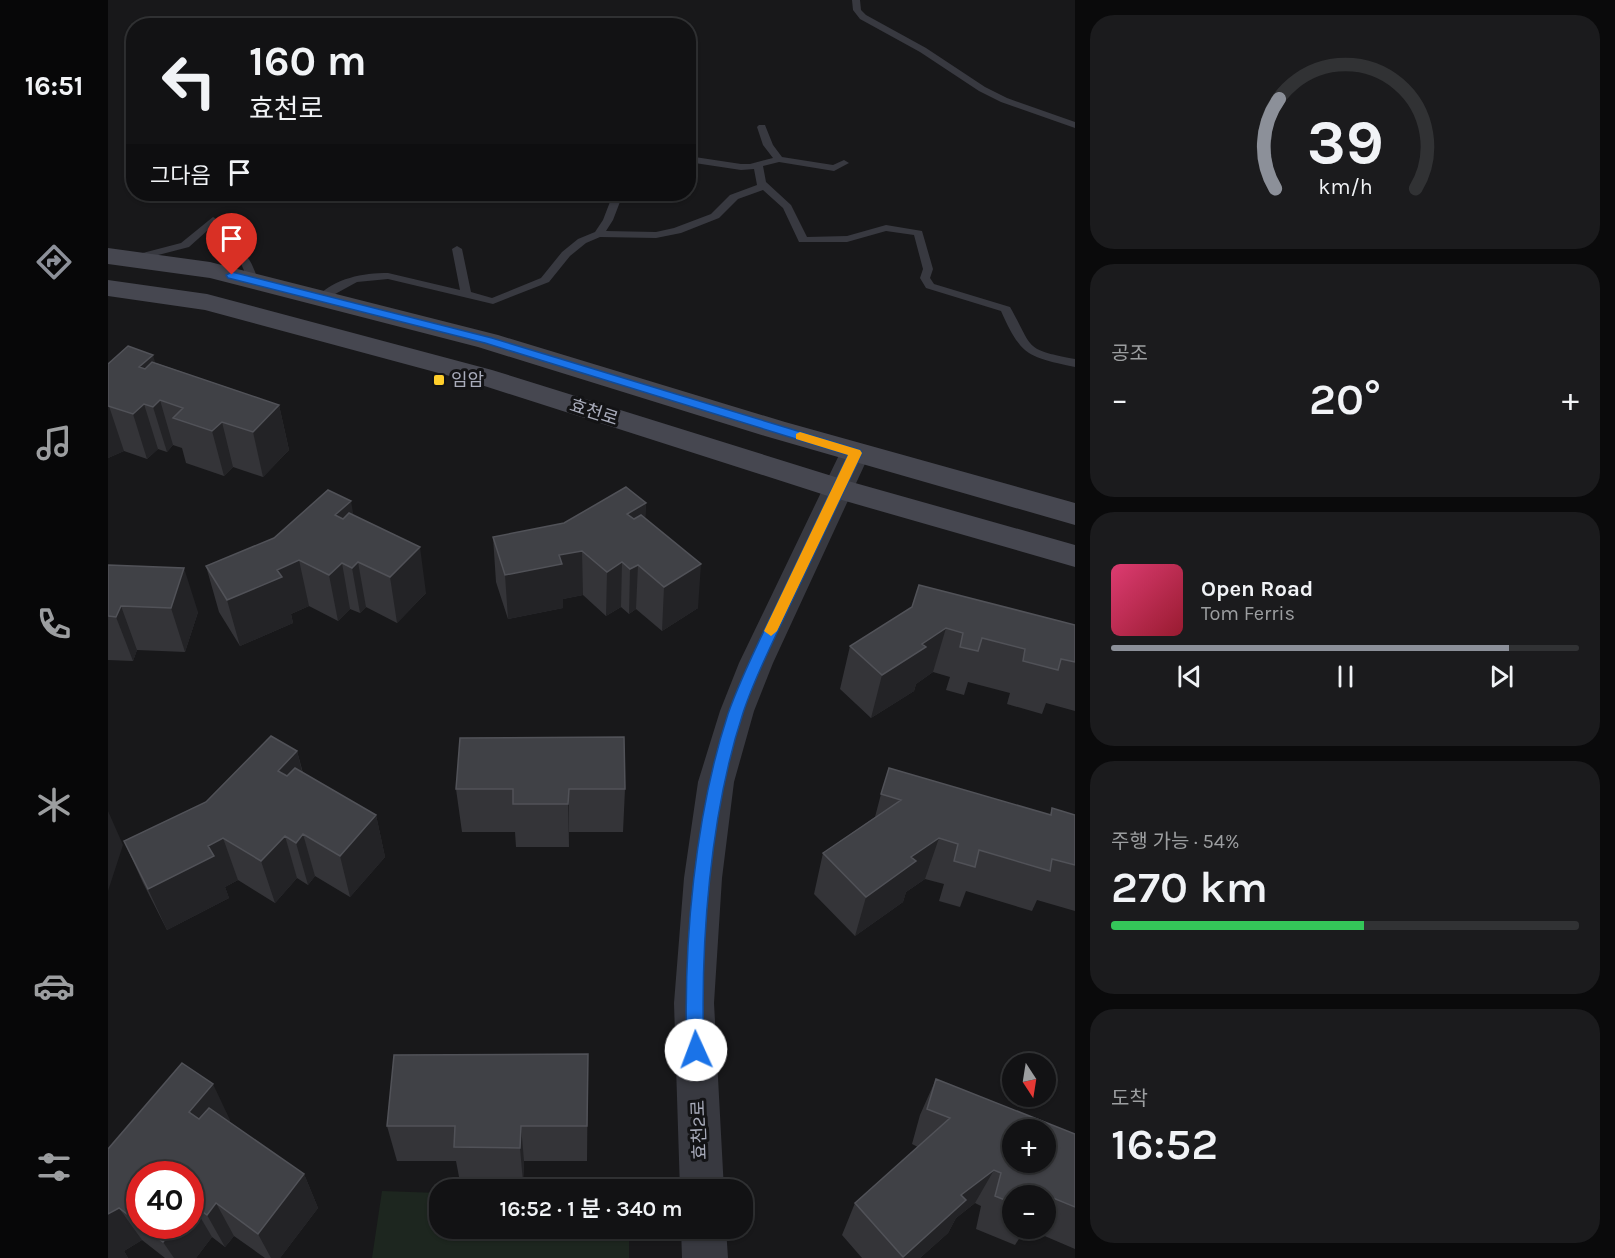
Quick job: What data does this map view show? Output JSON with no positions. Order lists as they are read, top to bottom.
{
  "streets": {
    "main road": ["효천로"],
    "street": ["효천2로"]
  },
  "crossings": [
    ["효천로", "효천2로"]
  ],
  "places": {
    "transit": ["임암"]
  },
  "north": "bottom",
  "page": {
    "tabs": "16:51",
    "turn": ["160 m", "효천로"],
    "then": "그다음",
    "tile": [
      "공조",
      ["주행 가능 · 54%", "270 km"],
      ["도착", "16:52"]
    ],
    "heat": ["−", "20°", "+"],
    "song": ["Open Road", "Tom Ferris"],
    "map_buttons": ["+", "−"],
    "limit": "40",
    "trip": "16:52 · 1 분 · 340 m",
    "gauge": ["39", "km/h"]
  }
}
